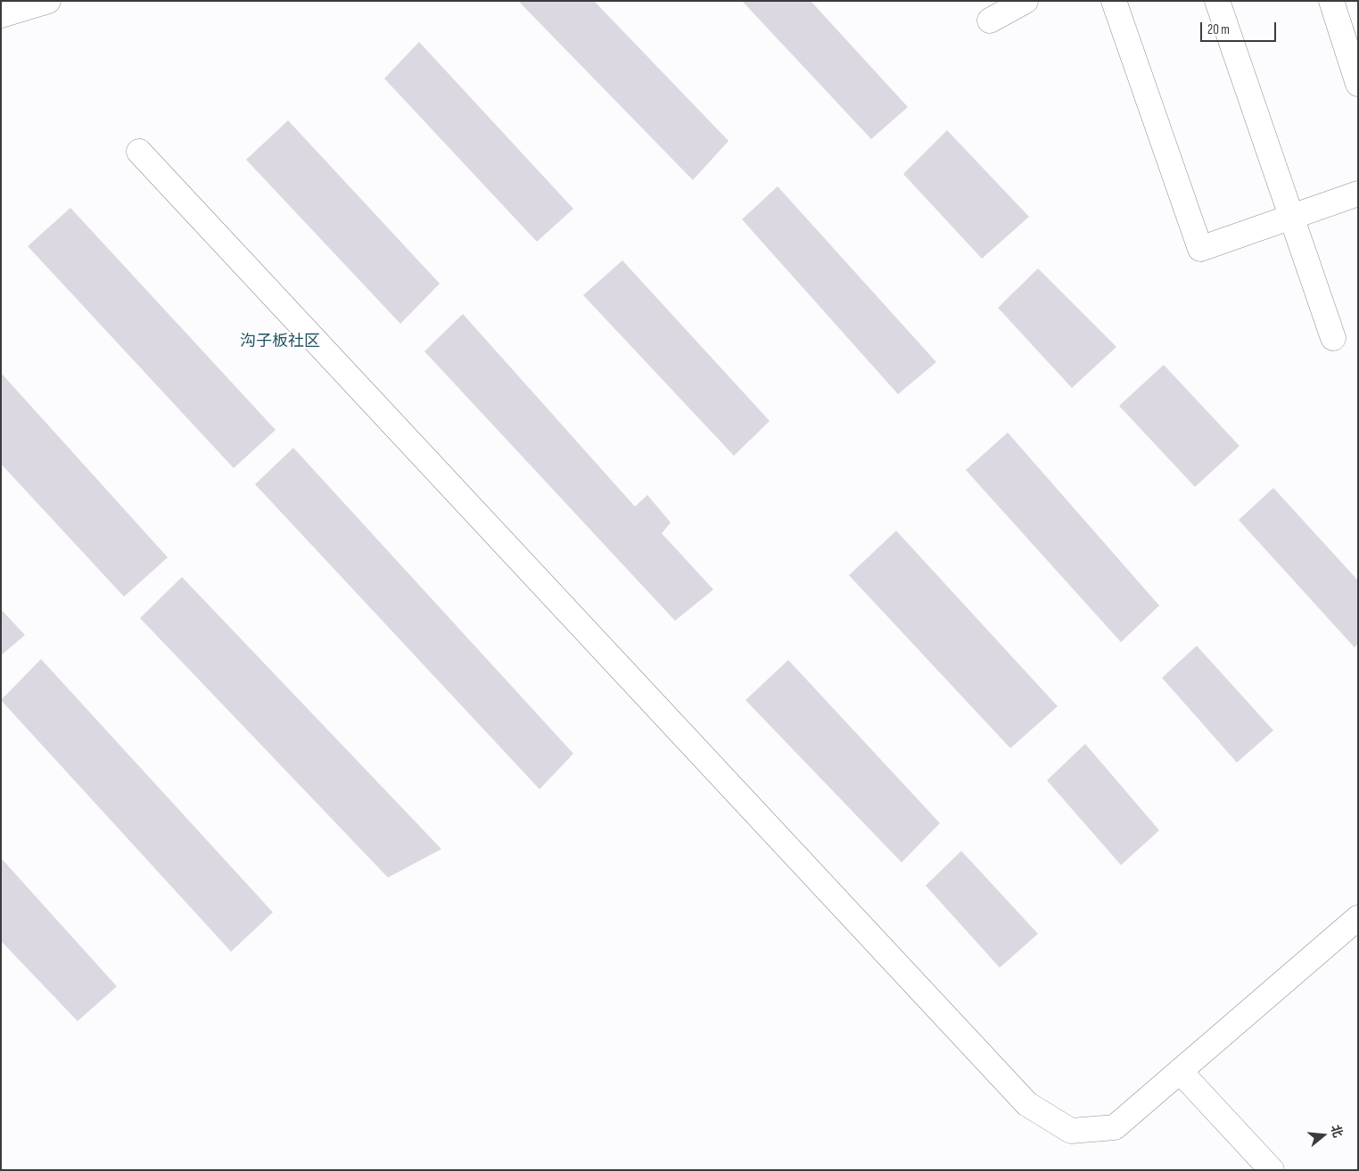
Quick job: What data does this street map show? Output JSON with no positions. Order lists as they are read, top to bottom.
{
  "districts": ["沟子板社区"],
  "scale_bar": "20 m",
  "north": "right"
}
